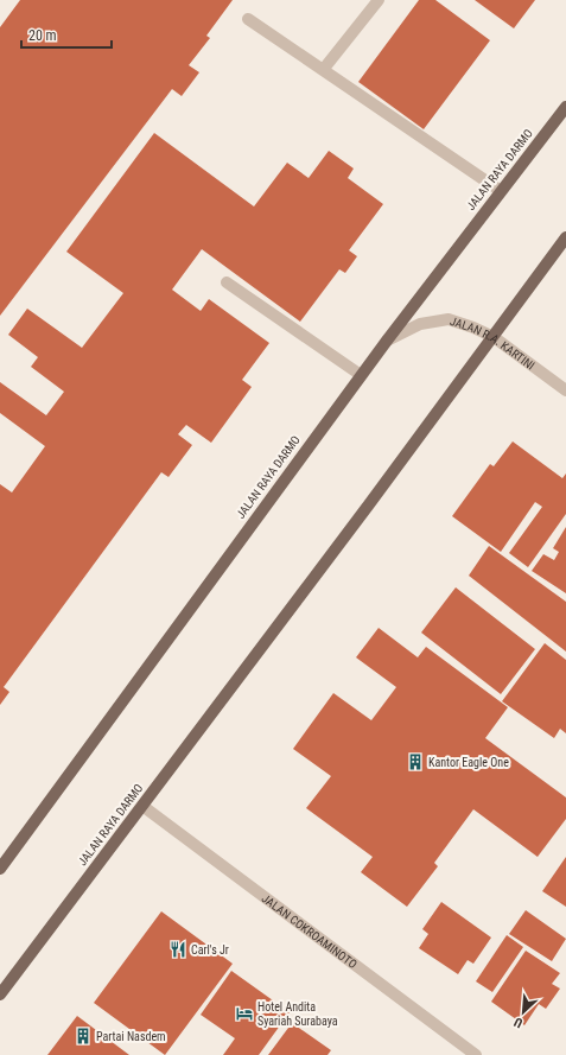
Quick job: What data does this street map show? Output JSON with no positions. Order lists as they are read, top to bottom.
{
  "streets": {
    "main road": ["JALAN RAYA DARMO"],
    "street": ["JALAN R.A. KARTINI", "JALAN COKROAMINOTO"]
  },
  "crossings": [
    ["JALAN RAYA DARMO", "JALAN R.A. KARTINI"],
    ["JALAN RAYA DARMO", "JALAN COKROAMINOTO"]
  ],
  "places": {
    "building": ["Kantor Eagle One", "Partai Nasdem"],
    "restaurant": ["Carl's Jr"],
    "hotel": ["Hotel Andita Syariah Surabaya"]
  },
  "scale_bar": "20 m",
  "north": "bottom left"
}
